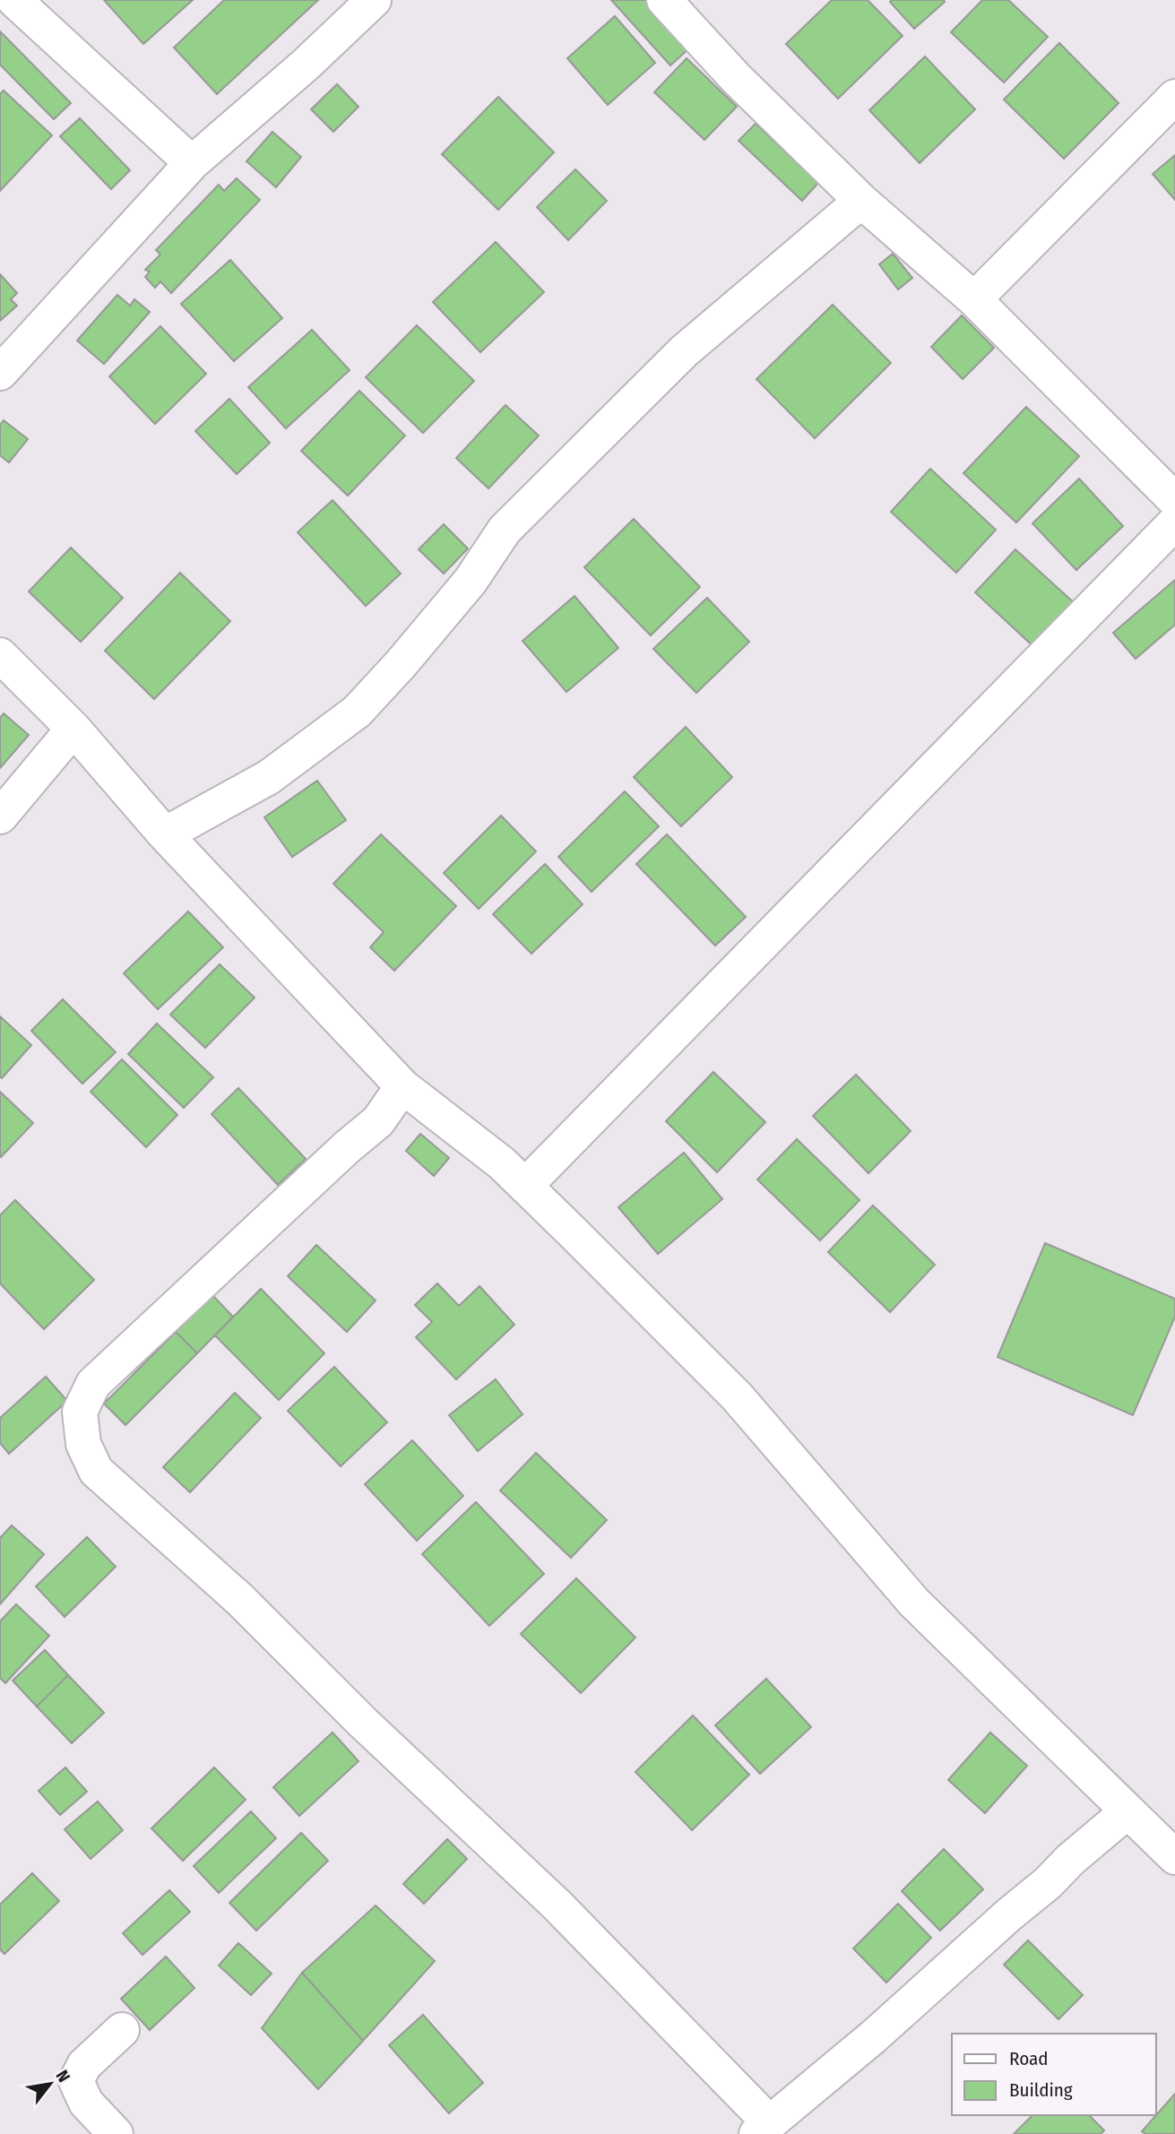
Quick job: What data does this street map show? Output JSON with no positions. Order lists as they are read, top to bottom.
{
  "legend": ["Road", "Building"],
  "north": "top right"
}
